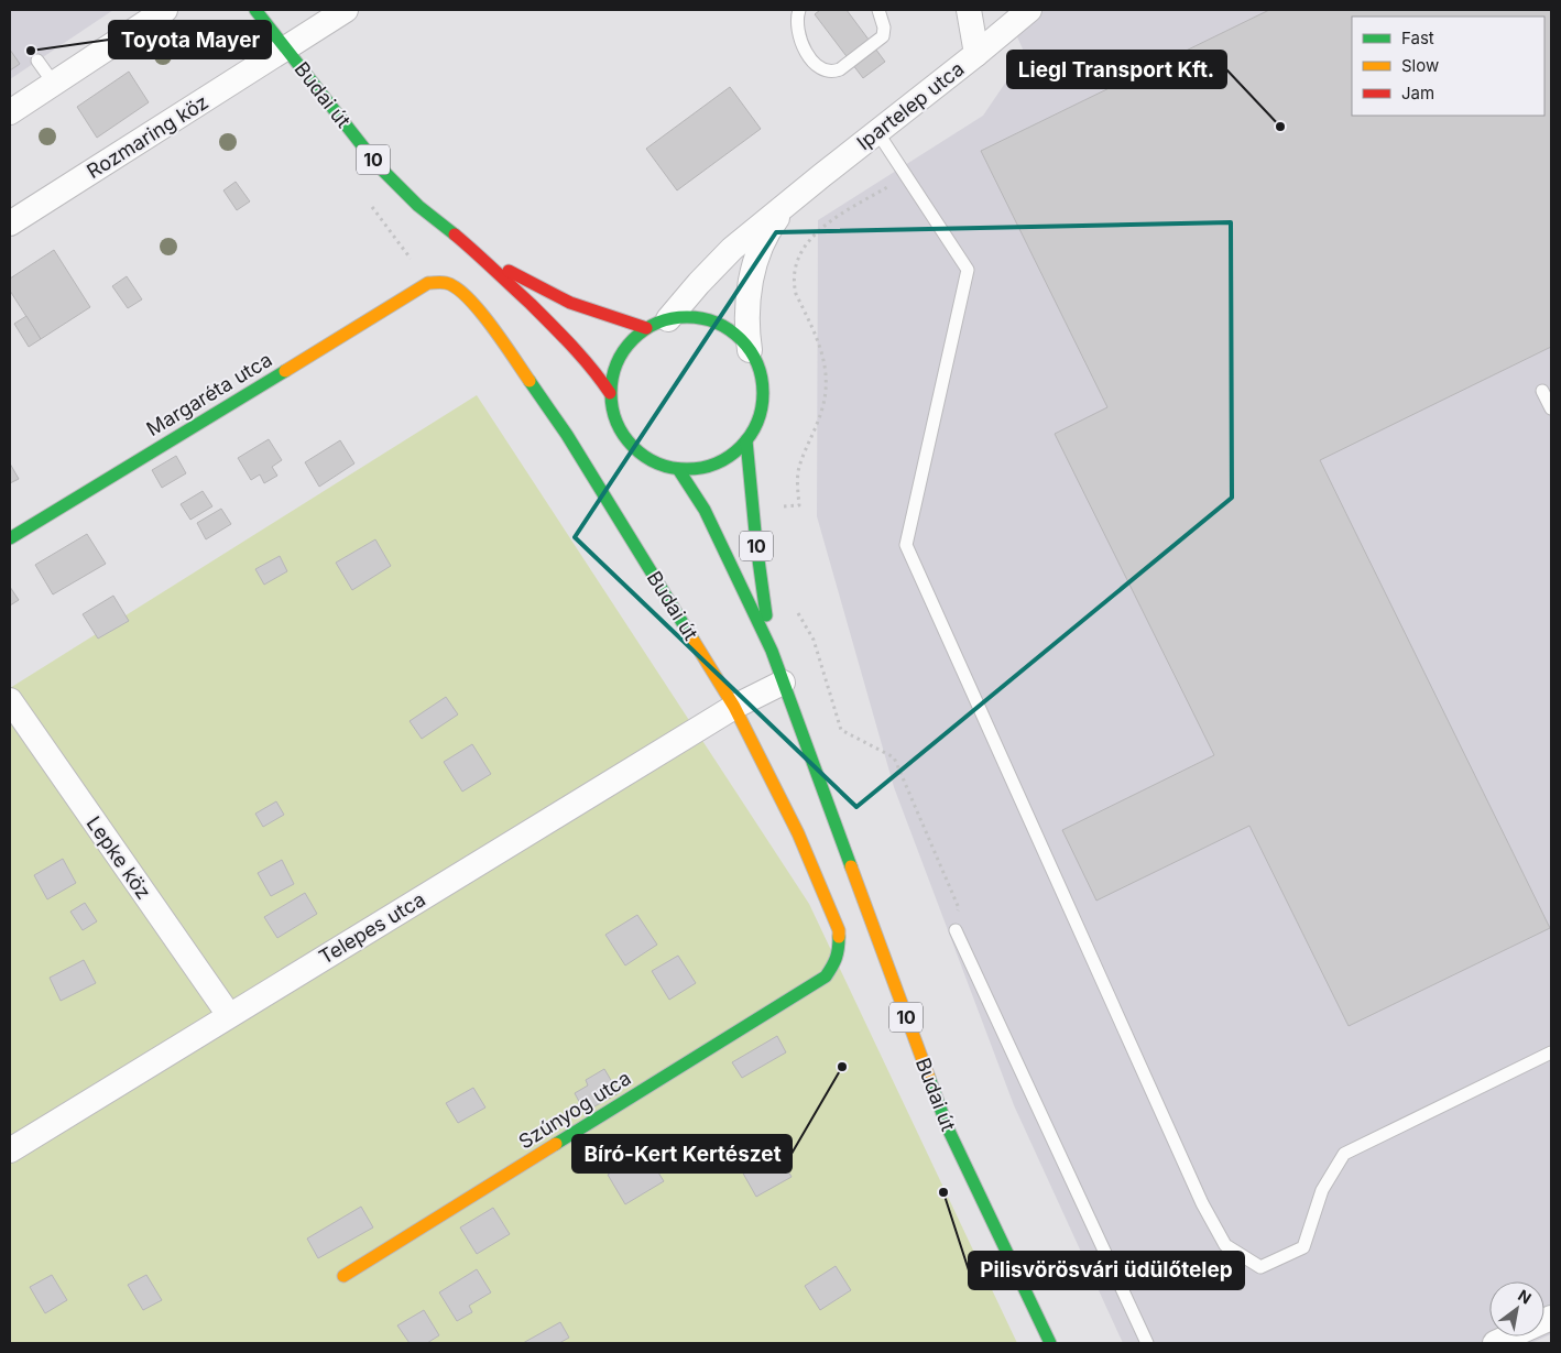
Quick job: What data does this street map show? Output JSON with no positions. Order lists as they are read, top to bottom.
{
  "streets": {
    "main road": [
      "Budai út",
      "10",
      "Margaréta utca",
      "Szúnyog utca"
    ],
    "street": [
      "Ipartelep utca",
      "Rozmaring köz",
      "Lepke köz",
      "Telepes utca"
    ]
  },
  "crossings": [
    ["Budai út", "Rozmaring köz"],
    ["Budai út", "10"],
    ["Budai út", "Margaréta utca"],
    ["Budai út", "Telepes utca"],
    ["Budai út", "Szúnyog utca"],
    ["Lepke köz", "Telepes utca"]
  ],
  "places": [
    "Toyota Mayer",
    "Liegl Transport Kft.",
    "Bíró-Kert Kertészet",
    "Pilisvörösvári üdülőtelep"
  ],
  "legend": ["Fast", "Slow", "Jam"],
  "north": "top right"
}
